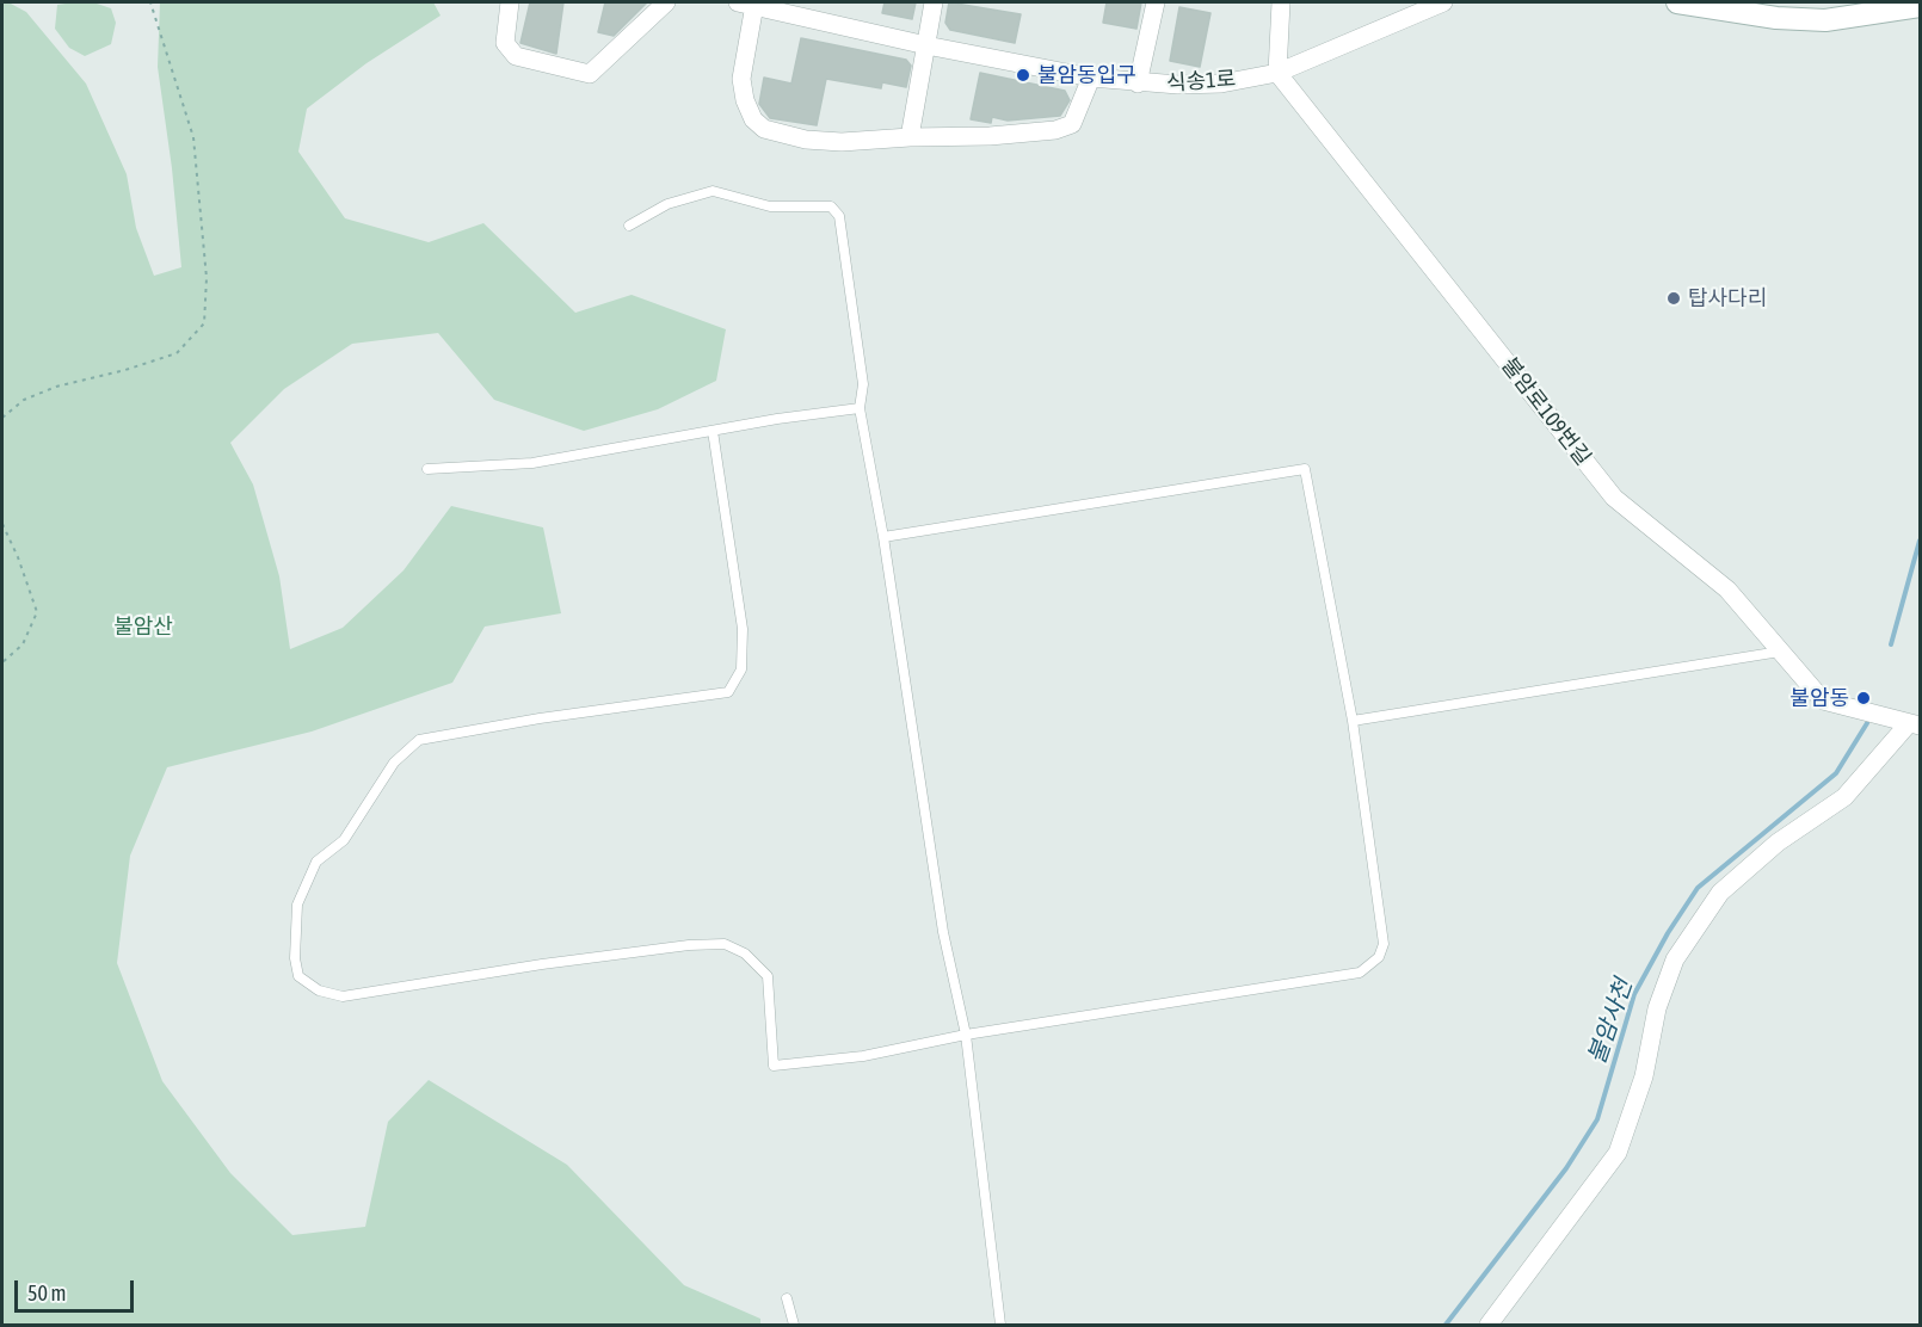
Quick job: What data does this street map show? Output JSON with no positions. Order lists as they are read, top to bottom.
{
  "streets": {
    "street": ["식송1로", "불암로109번길"]
  },
  "crossings": [
    ["식송1로", "불암로109번길"]
  ],
  "water": ["불암사천"],
  "parks": ["불암산"],
  "places": ["불암동입구", "탑사다리", "불암동"],
  "scale_bar": "50 m"
}
